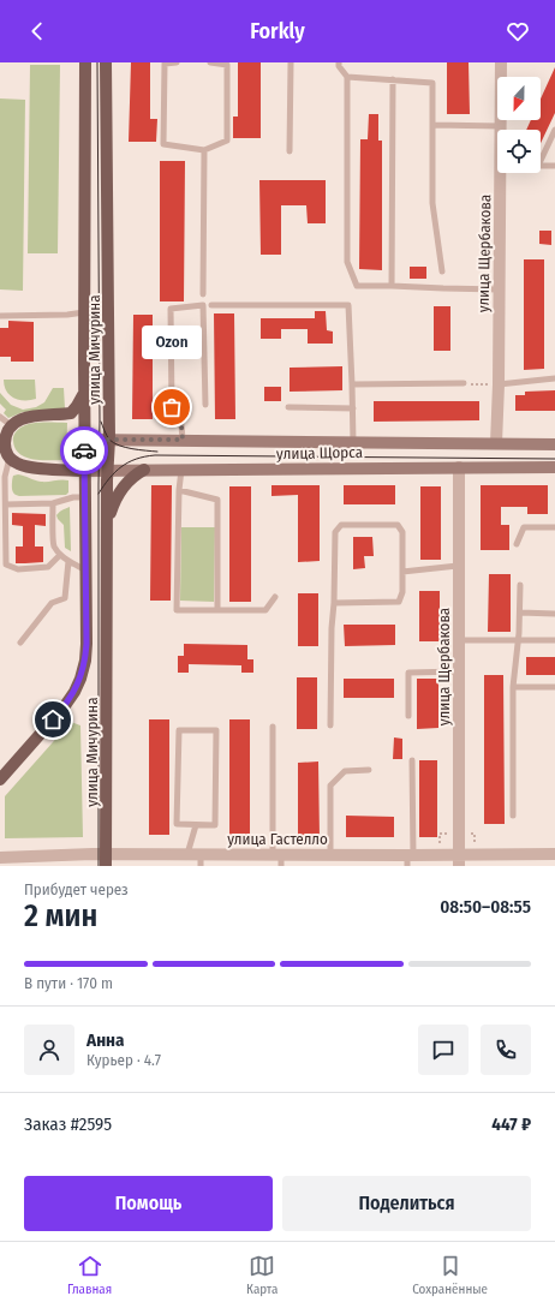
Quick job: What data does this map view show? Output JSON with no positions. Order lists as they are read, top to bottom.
{
  "streets": {
    "main road": ["улица Мичурина", "улица Щорса"],
    "street": ["улица Щербакова", "улица Гастелло"]
  },
  "crossings": [
    ["улица Щербакова", "улица Щорса"],
    ["улица Щербакова", "улица Гастелло"],
    ["улица Мичурина", "улица Щорса"],
    ["улица Мичурина", "улица Гастелло"]
  ],
  "places": ["Ozon"],
  "north": "bottom",
  "page": {
    "header": "Forkly",
    "bubble": "Ozon",
    "heading": ["2 мин", "Прибудет через", "08:50–08:55"],
    "panel": [
      "Анна",
      "Курьер · 4.7",
      "Заказ #2595",
      "447 ₽"
    ],
    "bar": "В пути · 170 m",
    "buttons": ["Помощь", "Поделиться"],
    "tabs": ["Главная", "Карта", "Сохранённые"]
  }
}
